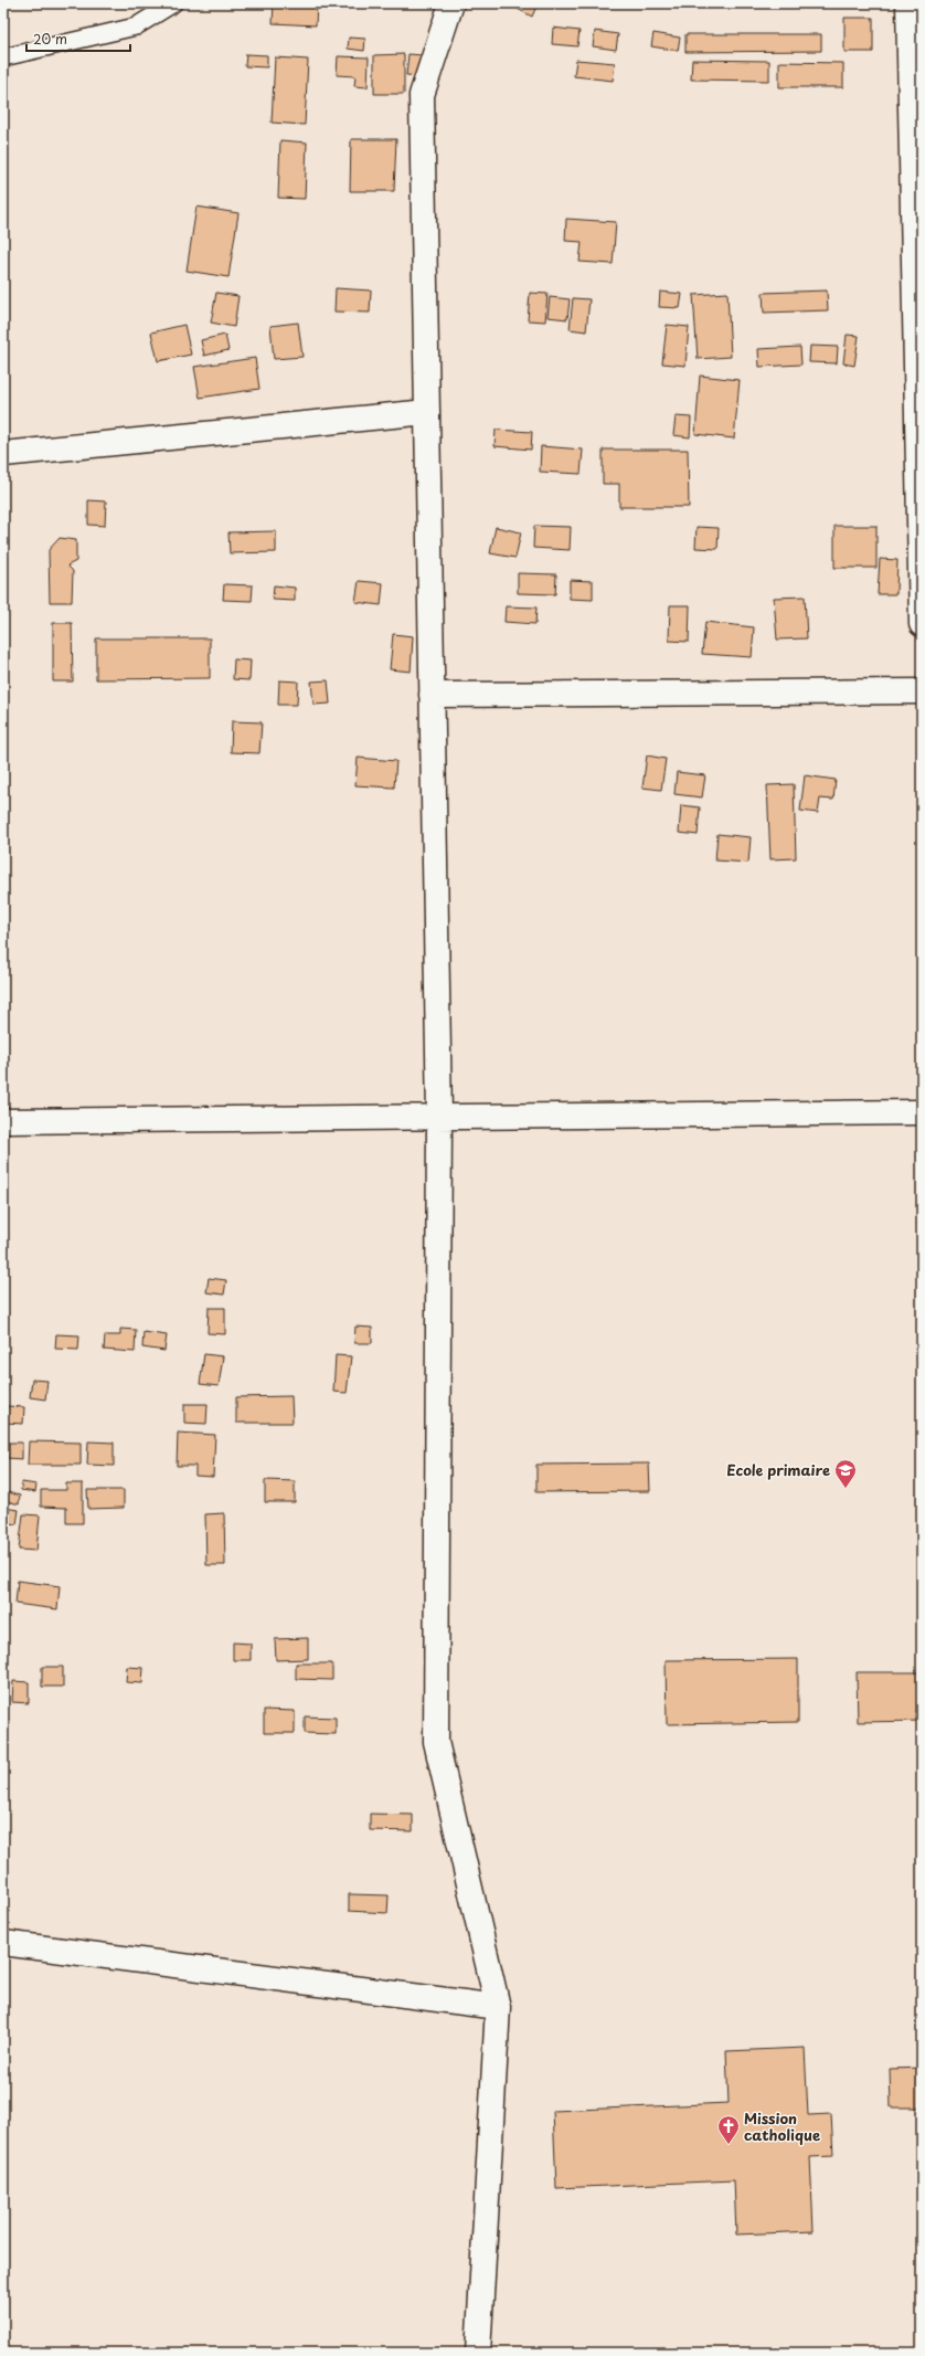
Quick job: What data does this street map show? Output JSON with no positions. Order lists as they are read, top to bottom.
{
  "places": {
    "school or university": ["Ecole primaire"],
    "church": ["Mission catholique"]
  },
  "scale_bar": "20 m"
}
